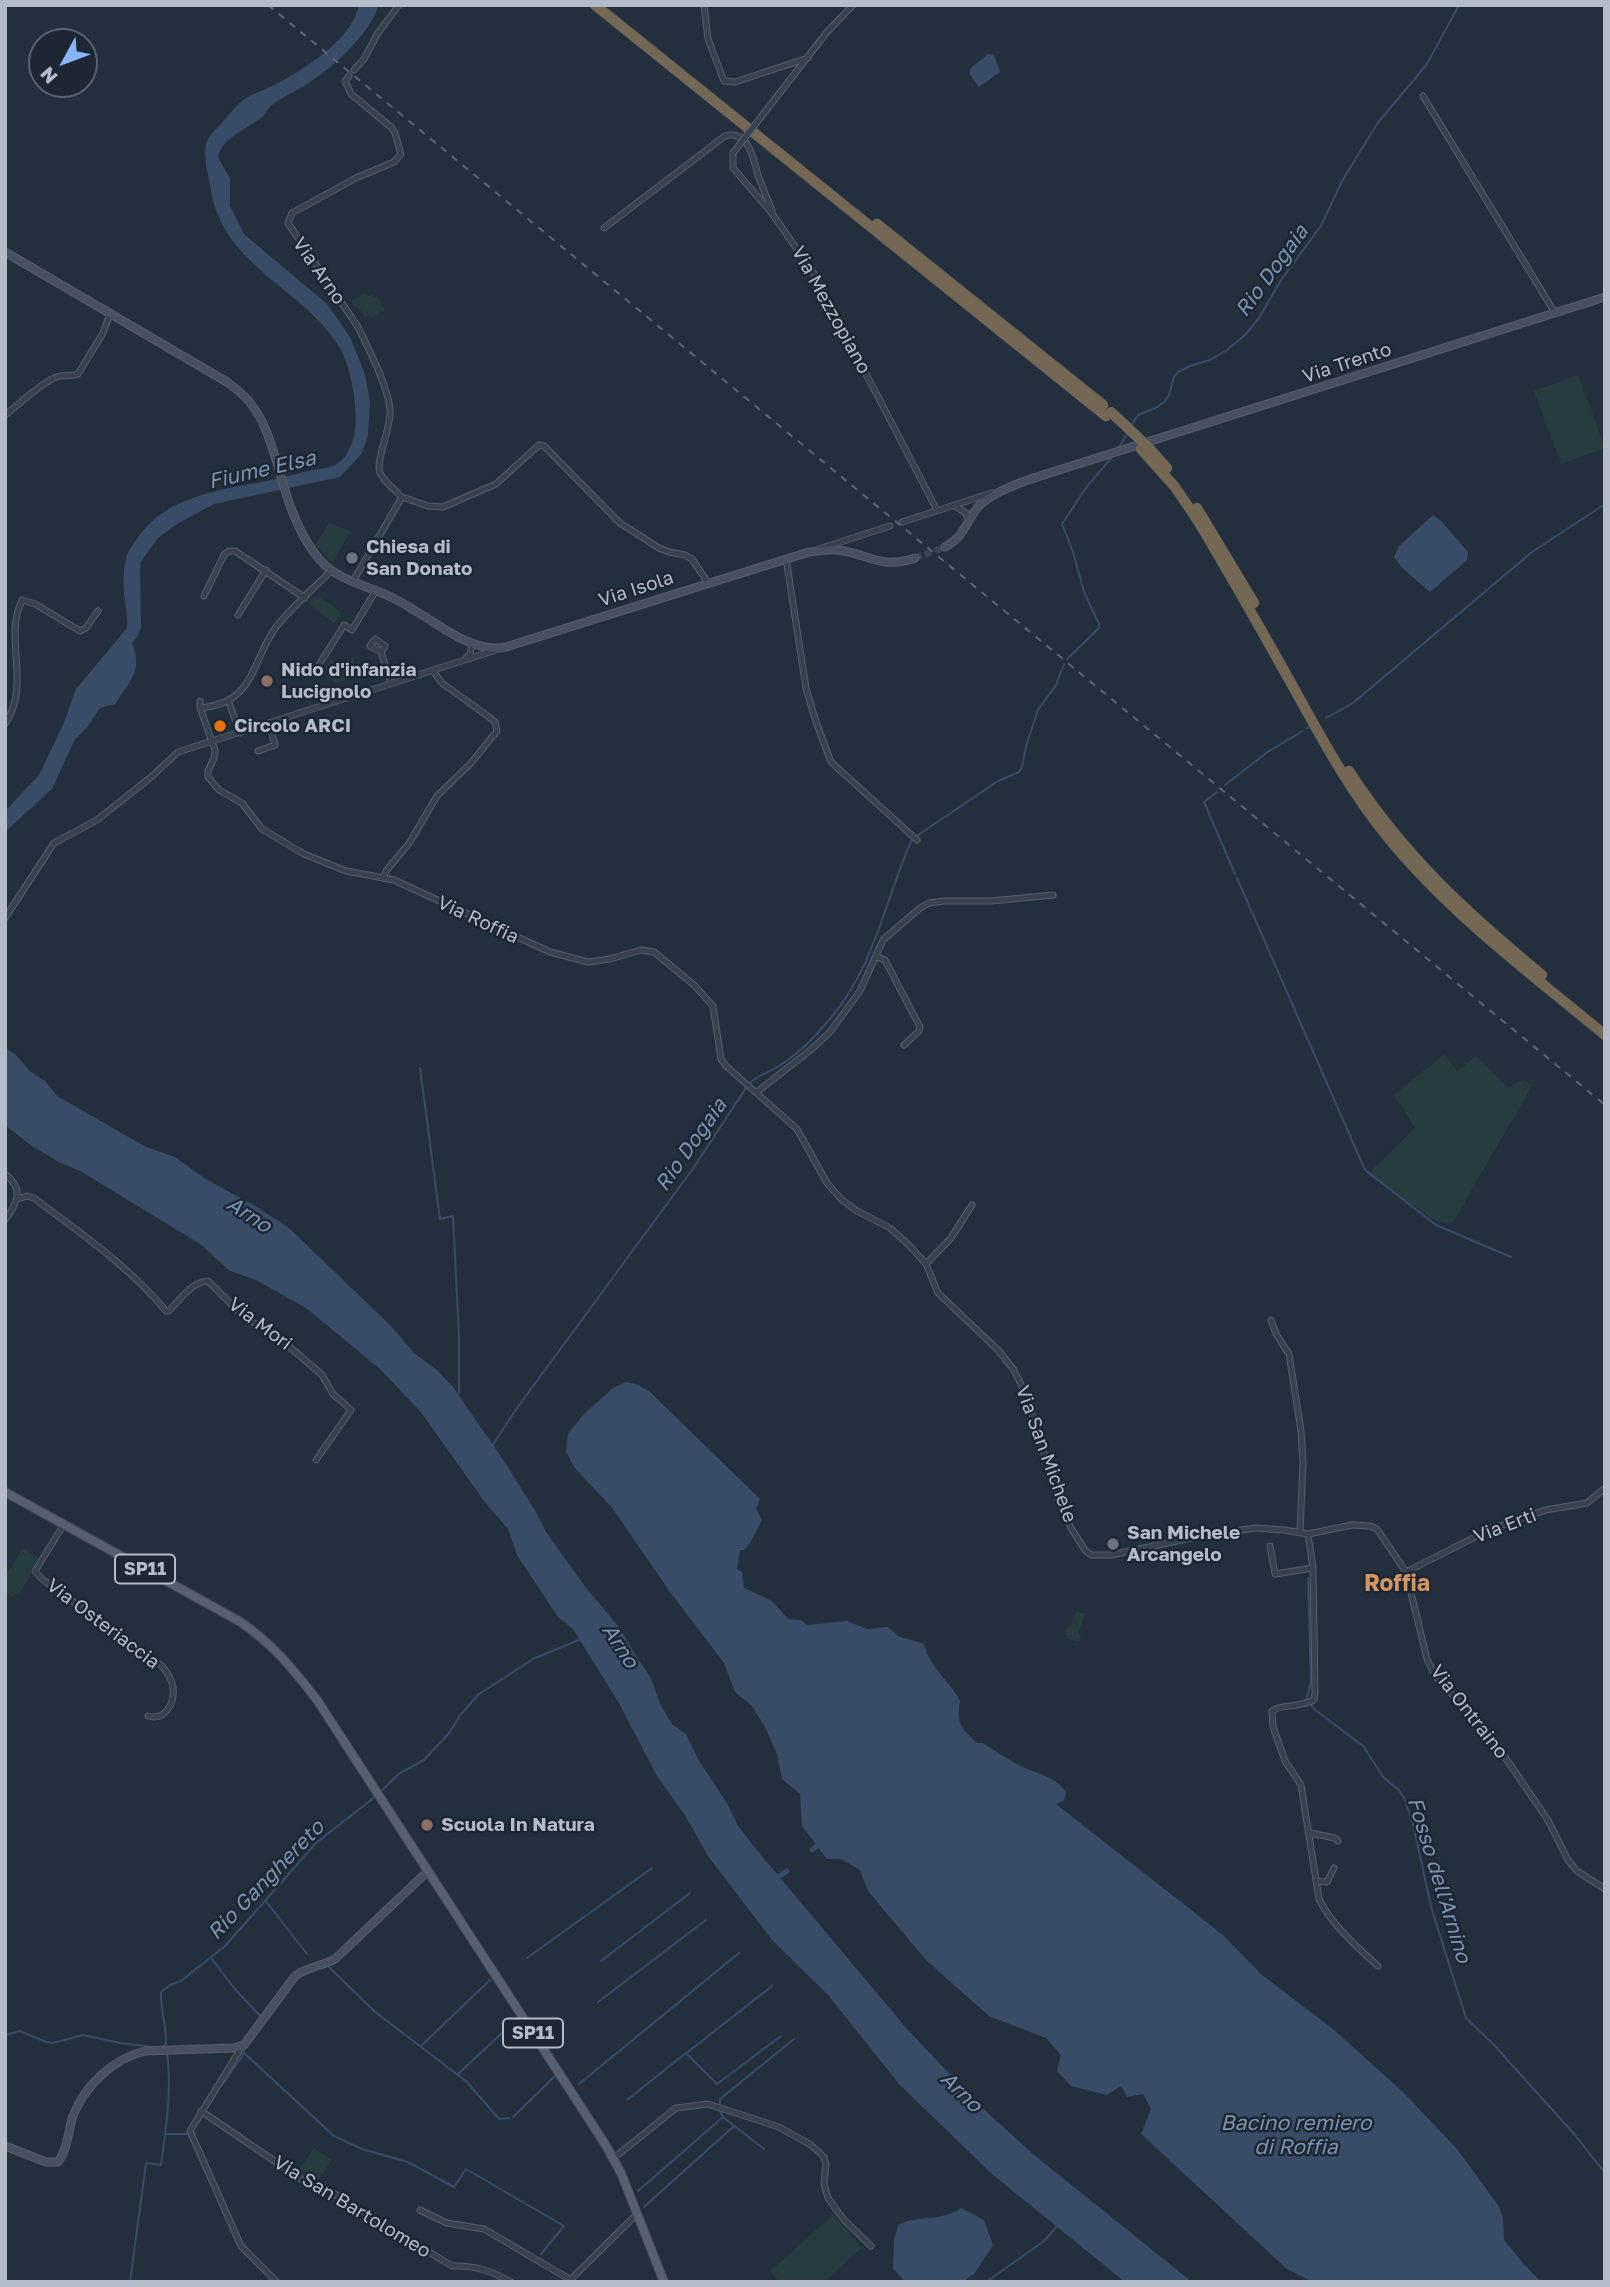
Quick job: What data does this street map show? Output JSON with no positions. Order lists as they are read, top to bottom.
{
  "streets": {
    "main road": ["SP11"],
    "street": [
      "Via Arno",
      "Via Mezzopiano",
      "Via Trento",
      "Via Isola",
      "Via Roffia",
      "Via Mori",
      "Via San Michele",
      "Via Erti",
      "Via Osteriaccia",
      "Via Ontraino",
      "Via San Bartolomeo"
    ]
  },
  "crossings": [
    ["Via Isola", "Via Roffia"],
    ["Via Roffia", "Via San Michele"],
    ["Via San Michele", "Via Ontraino"],
    ["Via Erti", "Via Ontraino"],
    ["SP11", "Via Osteriaccia"]
  ],
  "districts": ["Roffia"],
  "water": [
    "Rio Dogaia",
    "Fiume Elsa",
    "Arno",
    "Rio Ganghereto",
    "Fosso dell'Arnino",
    "Bacino remiero di Roffia"
  ],
  "places": [
    "Chiesa di San Donato",
    "Nido d'infanzia Lucignolo",
    "Circolo ARCI",
    "San Michele Arcangelo",
    "Scuola In Natura"
  ],
  "north": "bottom left"
}
